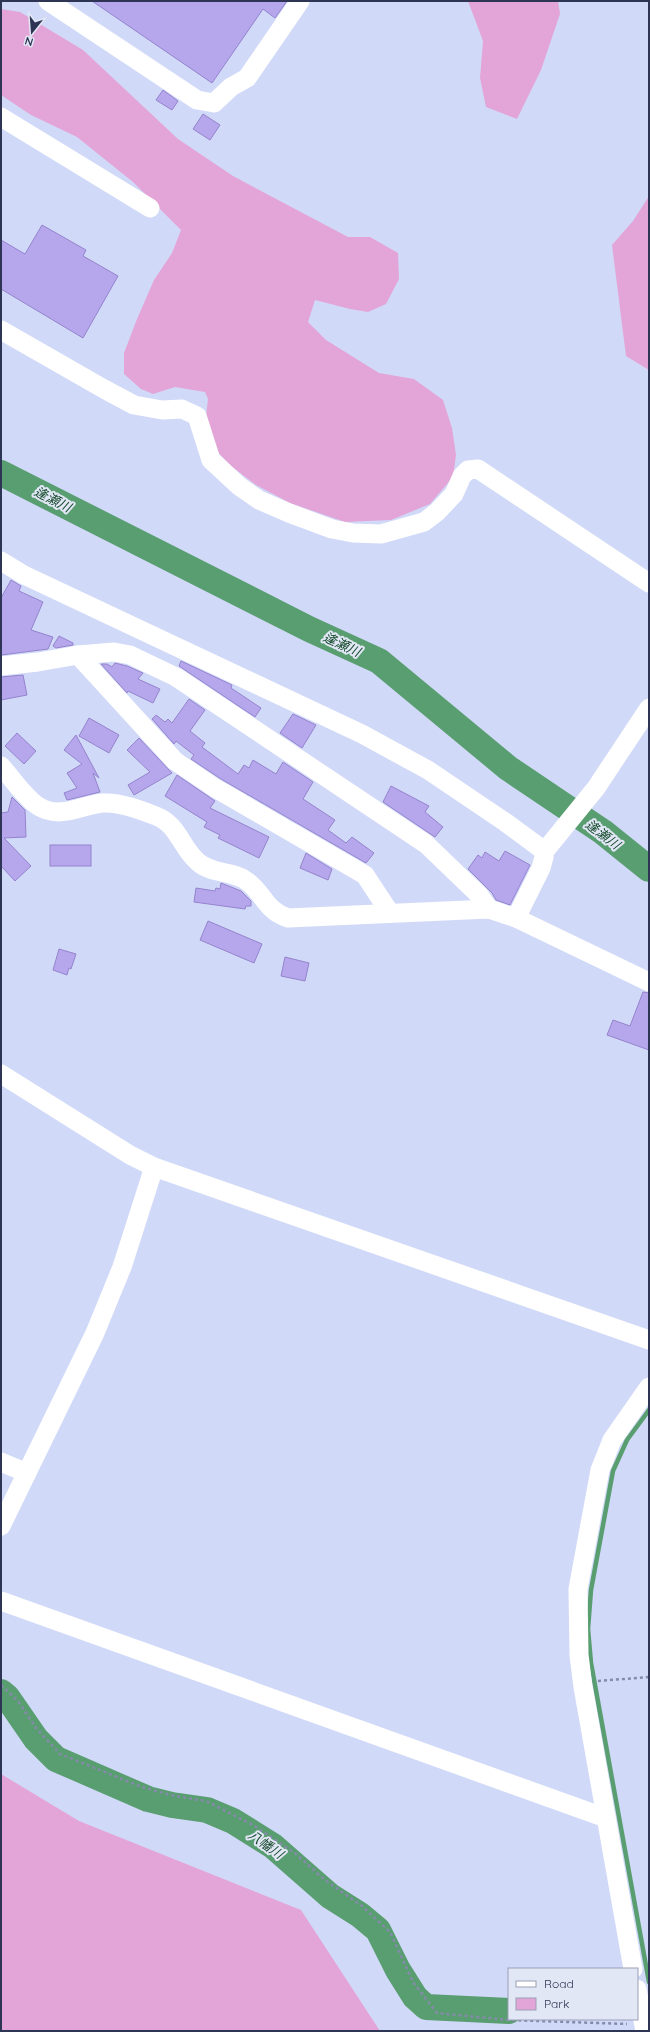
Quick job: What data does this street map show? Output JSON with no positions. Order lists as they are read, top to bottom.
{
  "water": ["逢瀬川", "八幡川"],
  "legend": ["Road", "Park"],
  "north": "bottom"
}
